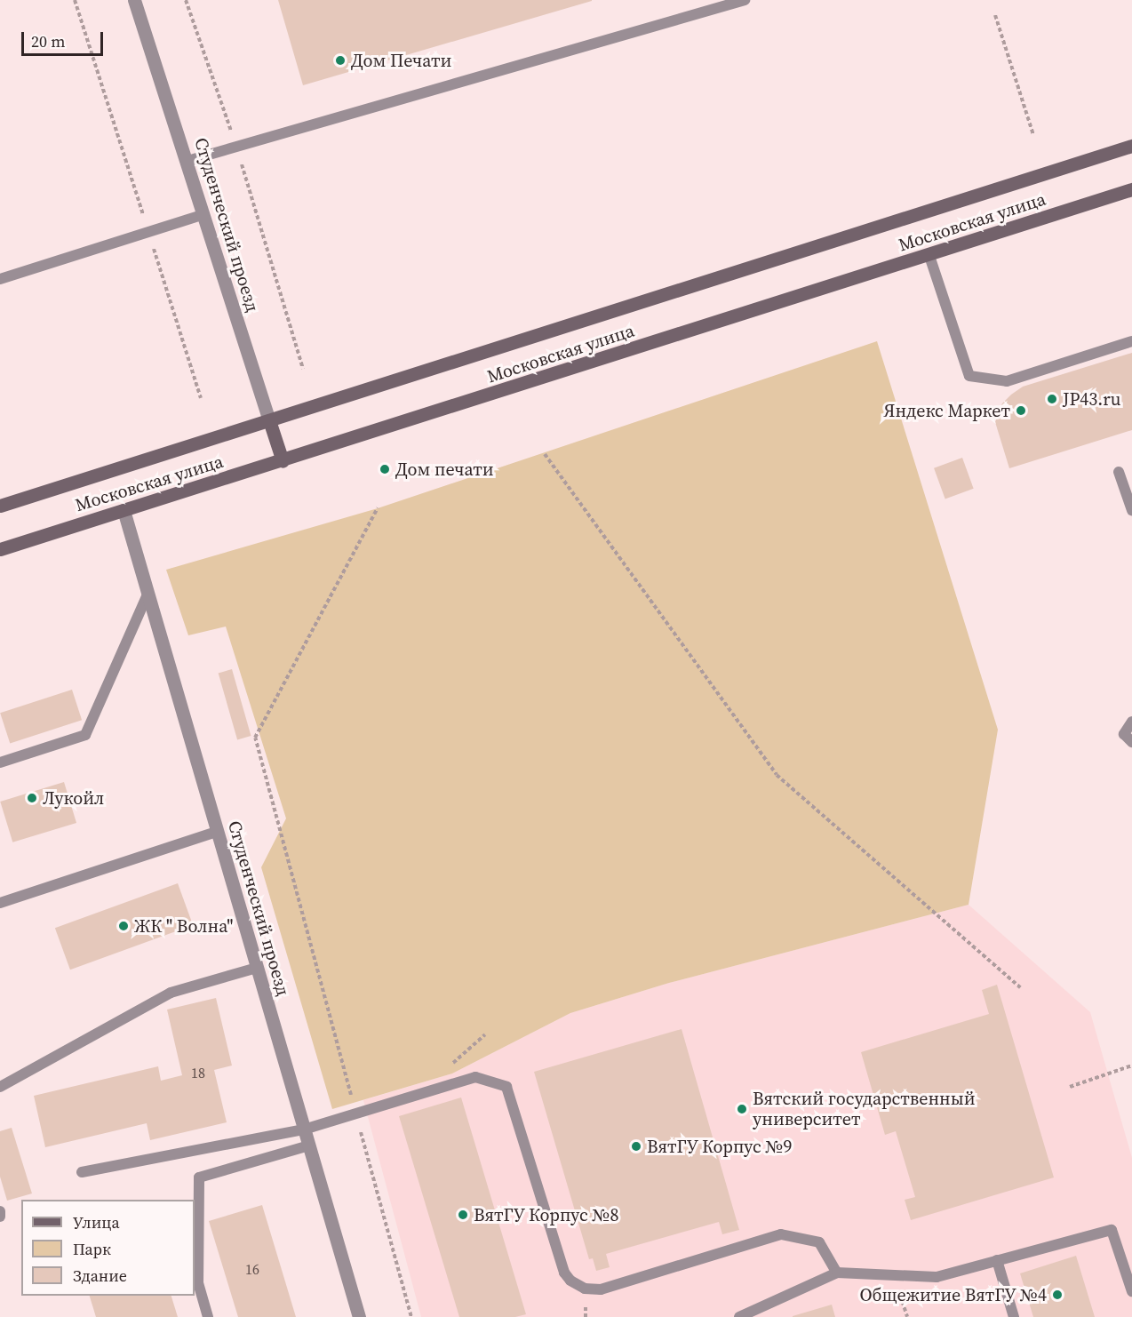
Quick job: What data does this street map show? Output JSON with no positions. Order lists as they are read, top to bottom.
{
  "streets": {
    "main road": ["Московская улица", "Студенческий проезд"]
  },
  "crossings": [
    ["Московская улица", "Студенческий проезд"]
  ],
  "places": [
    "Дом Печати",
    "JP43.ru",
    "Яндекс Маркет",
    "Дом печати",
    "Лукойл",
    "ЖК \" Волна\"",
    "Вятский государственный университет",
    "ВятГУ Корпус №9",
    "ВятГУ Корпус №8",
    "Общежитие ВятГУ №4"
  ],
  "house_numbers": ["18", "16"],
  "legend": ["Улица", "Парк", "Здание"],
  "scale_bar": "20 m"
}
